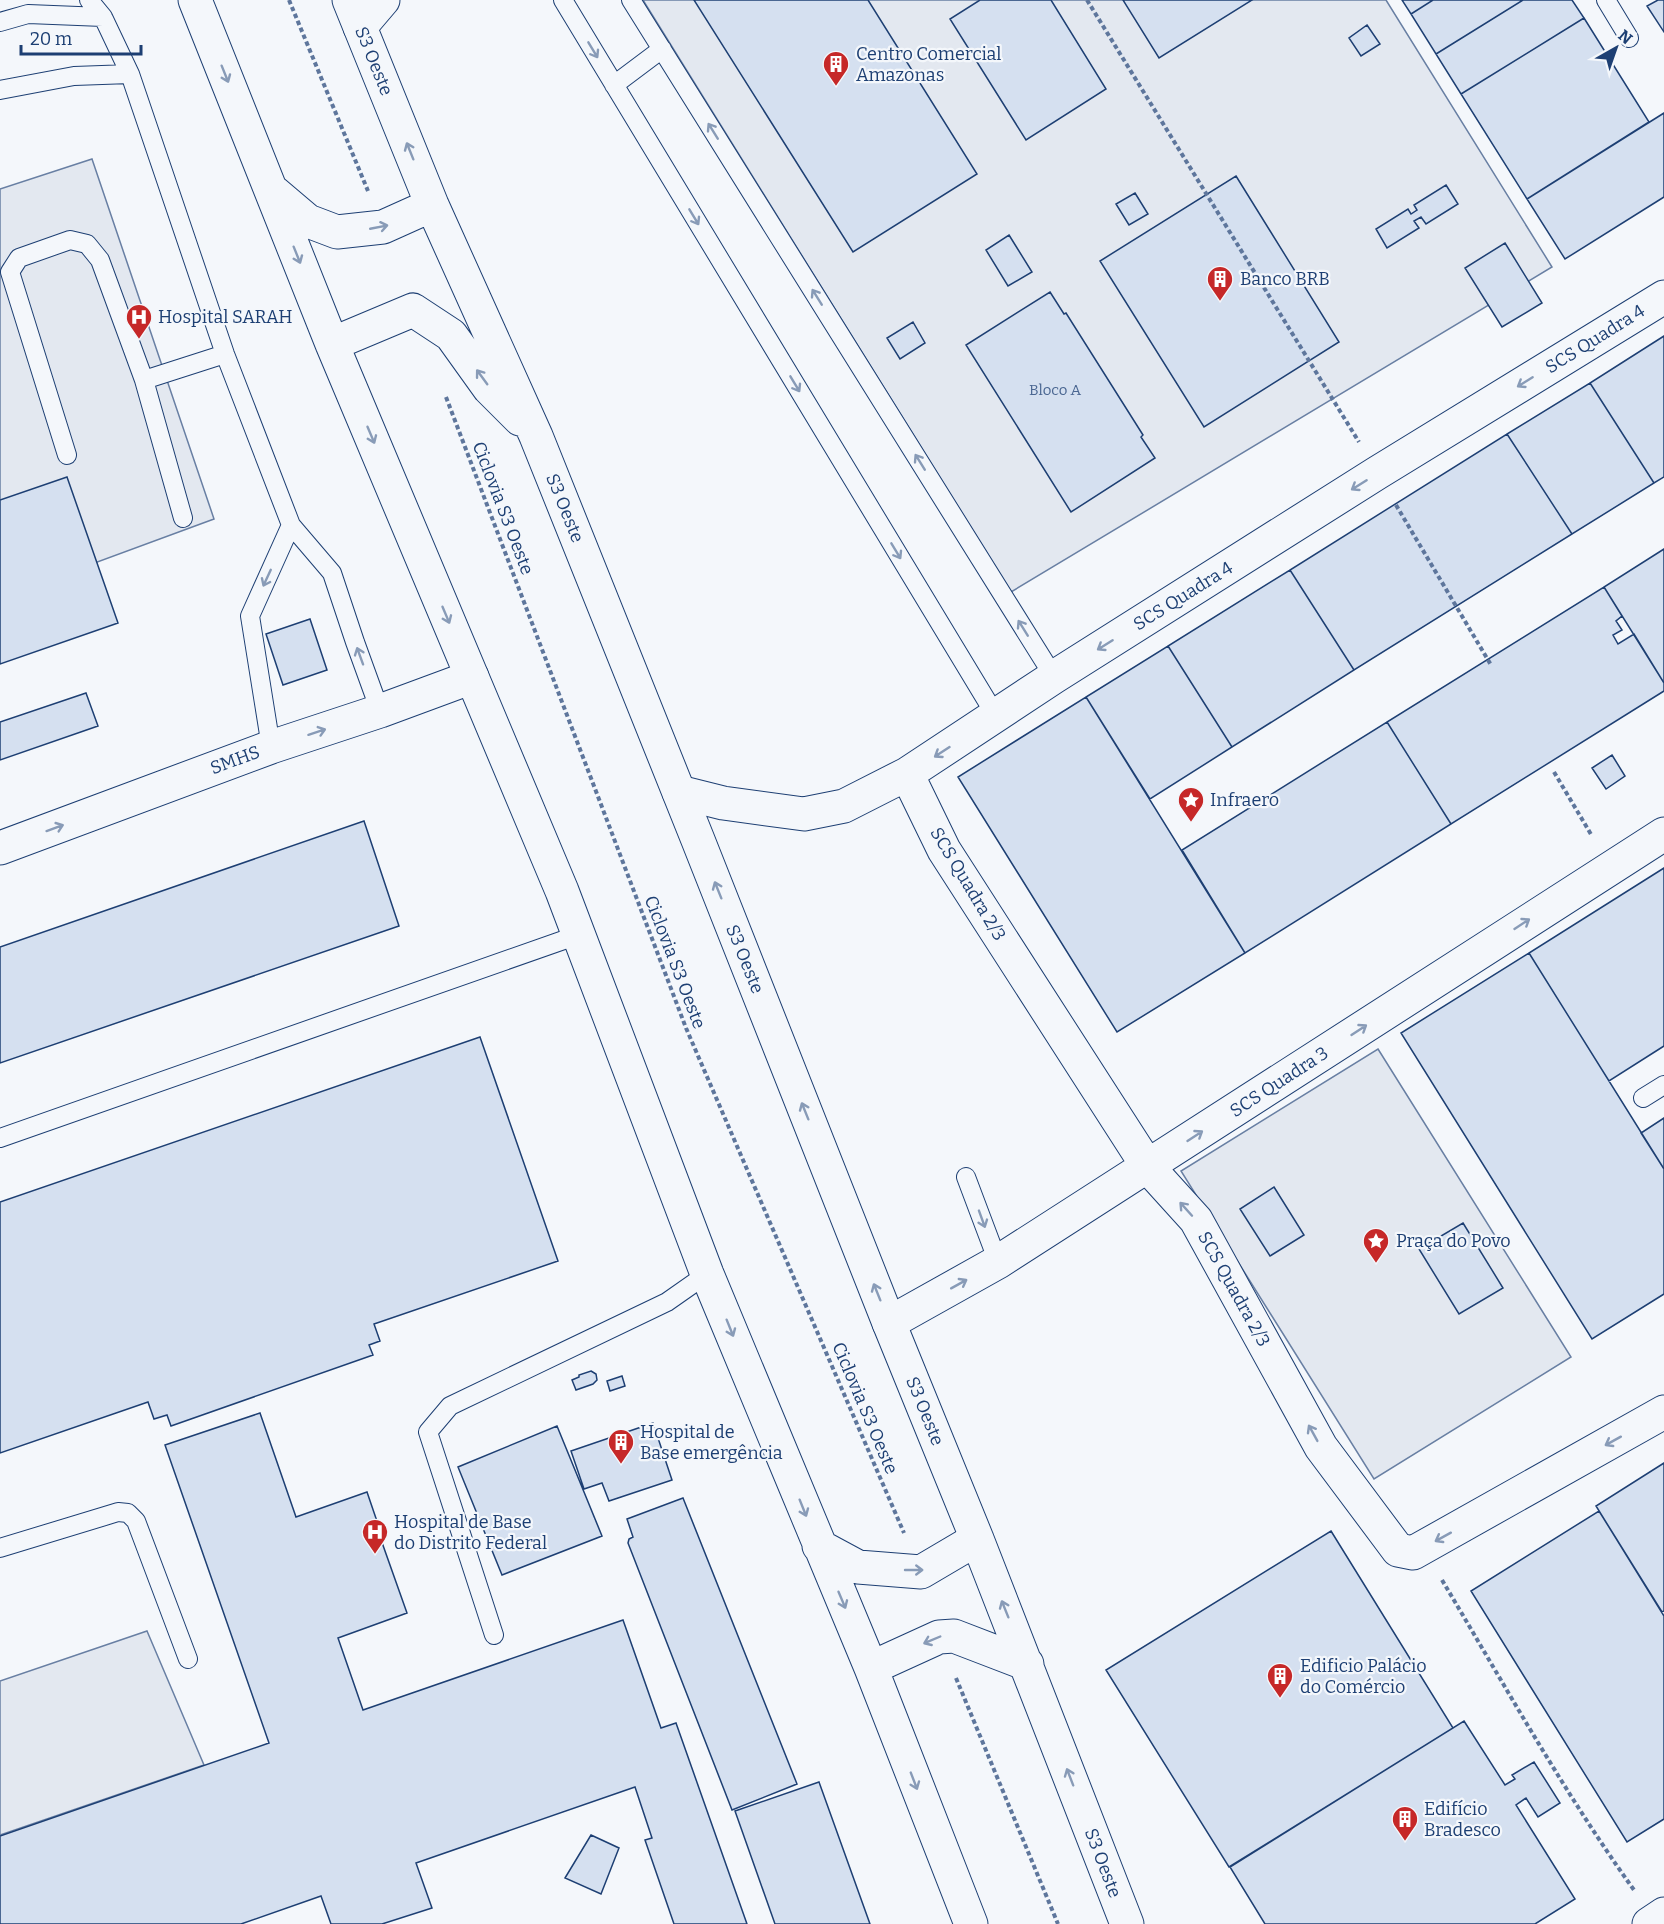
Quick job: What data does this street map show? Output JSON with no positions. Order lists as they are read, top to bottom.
{
  "streets": {
    "main road": [
      "S3 Oeste",
      "SCS Quadra 4",
      "SMHS",
      "SCS Quadra 2/3",
      "SCS Quadra 3"
    ],
    "path": ["Ciclovia S3 Oeste"]
  },
  "crossings": [
    ["S3 Oeste", "SCS Quadra 4"],
    ["S3 Oeste", "SCS Quadra 3"],
    ["SCS Quadra 4", "SCS Quadra 2/3"],
    ["SCS Quadra 2/3", "SCS Quadra 3"]
  ],
  "one_way": [
    "SCS Quadra 4",
    "SMHS",
    "SCS Quadra 2/3",
    "SCS Quadra 3"
  ],
  "places": {
    "building": [
      "Centro Comercial Amazonas",
      "Banco BRB",
      "Hospital de Base emergência",
      "Edificio Palácio do Comércio",
      "Edifício Bradesco"
    ],
    "hospital": ["Hospital SARAH", "Hospital de Base do Distrito Federal"],
    "place": ["Infraero", "Praça do Povo"]
  },
  "house_numbers": ["Bloco A"],
  "scale_bar": "20 m",
  "north": "top right"
}
